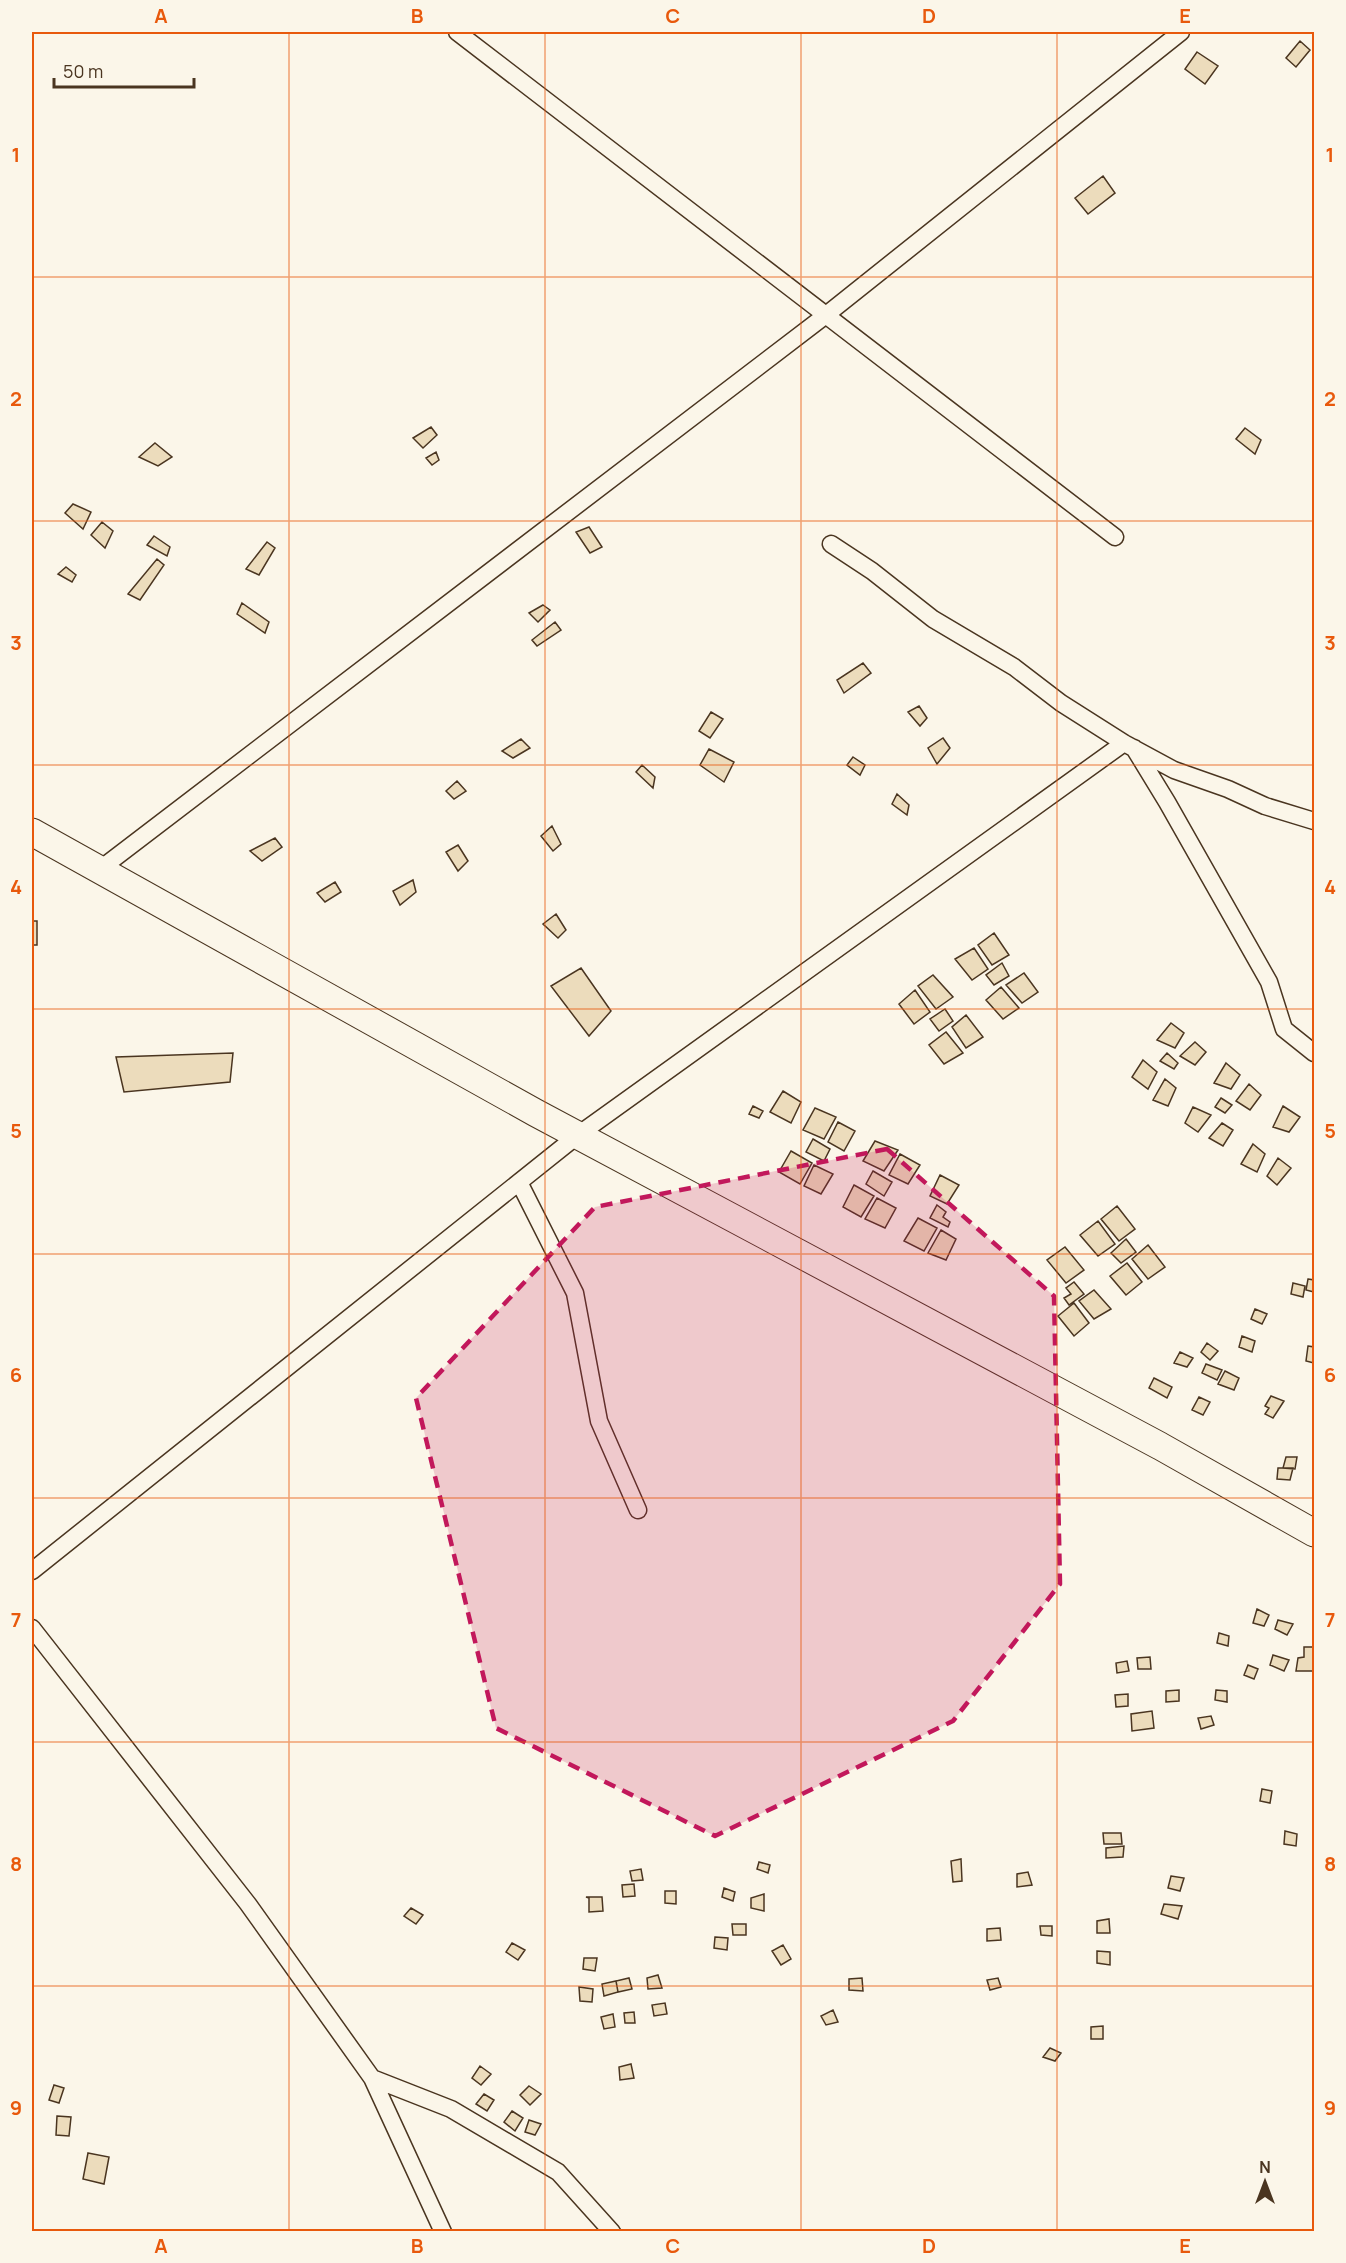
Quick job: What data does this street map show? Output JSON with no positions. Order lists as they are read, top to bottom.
{
  "scale_bar": "50 m",
  "north": "top",
  "grid": {
    "columns": [
      "A",
      "B",
      "C",
      "D",
      "E"
    ],
    "rows": [
      "1",
      "2",
      "3",
      "4",
      "5",
      "6",
      "7",
      "8",
      "9"
    ]
  }
}
